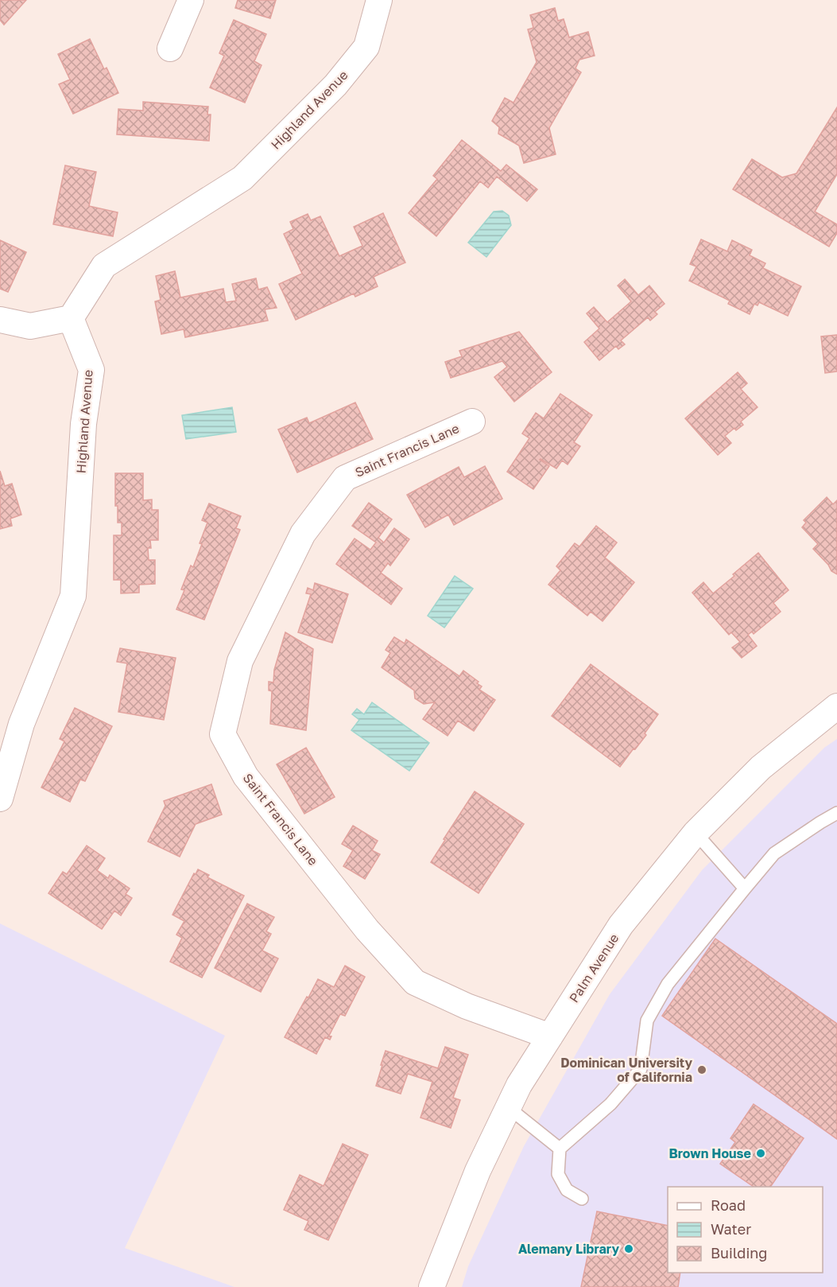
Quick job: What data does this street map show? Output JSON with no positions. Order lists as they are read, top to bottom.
{
  "streets": {
    "street": ["Highland Avenue", "Saint Francis Lane", "Palm Avenue"]
  },
  "crossings": [
    ["Saint Francis Lane", "Palm Avenue"]
  ],
  "places": ["Dominican University of California", "Brown House", "Alemany Library"],
  "legend": ["Road", "Water", "Building"]
}
